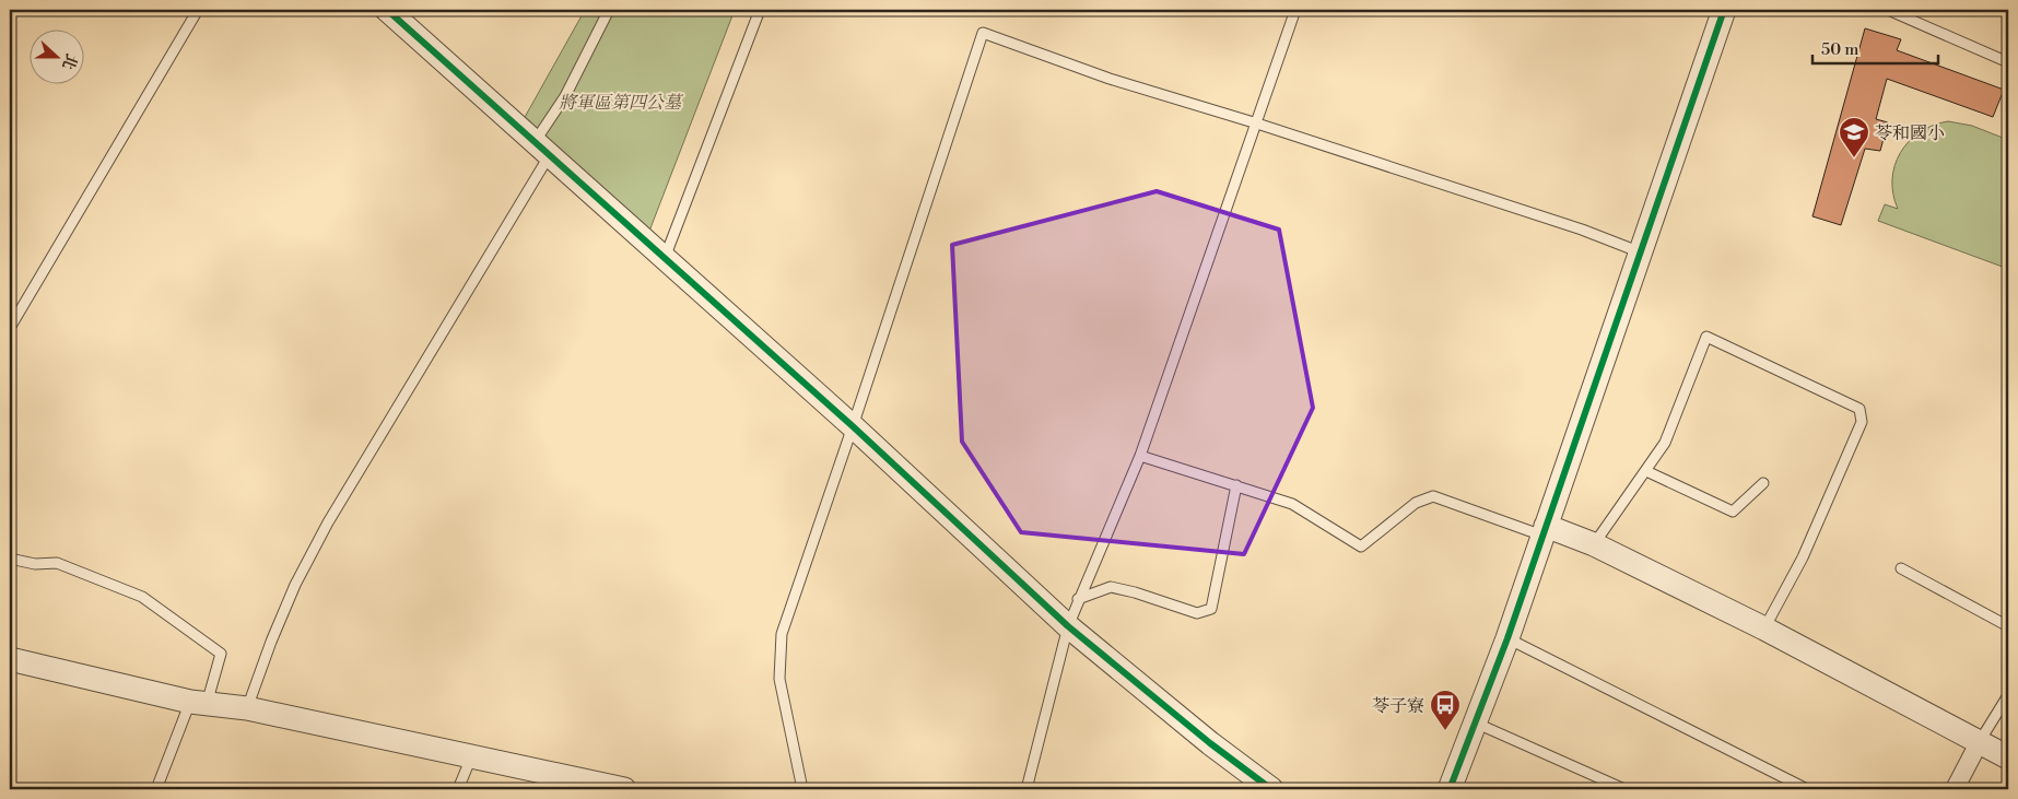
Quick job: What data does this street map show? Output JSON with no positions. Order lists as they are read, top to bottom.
{
  "parks": ["將軍區第四公墓"],
  "places": {
    "school or university": ["苓和國小"],
    "bus stop": ["苓子寮"]
  },
  "scale_bar": "50 m",
  "north": "right"
}
